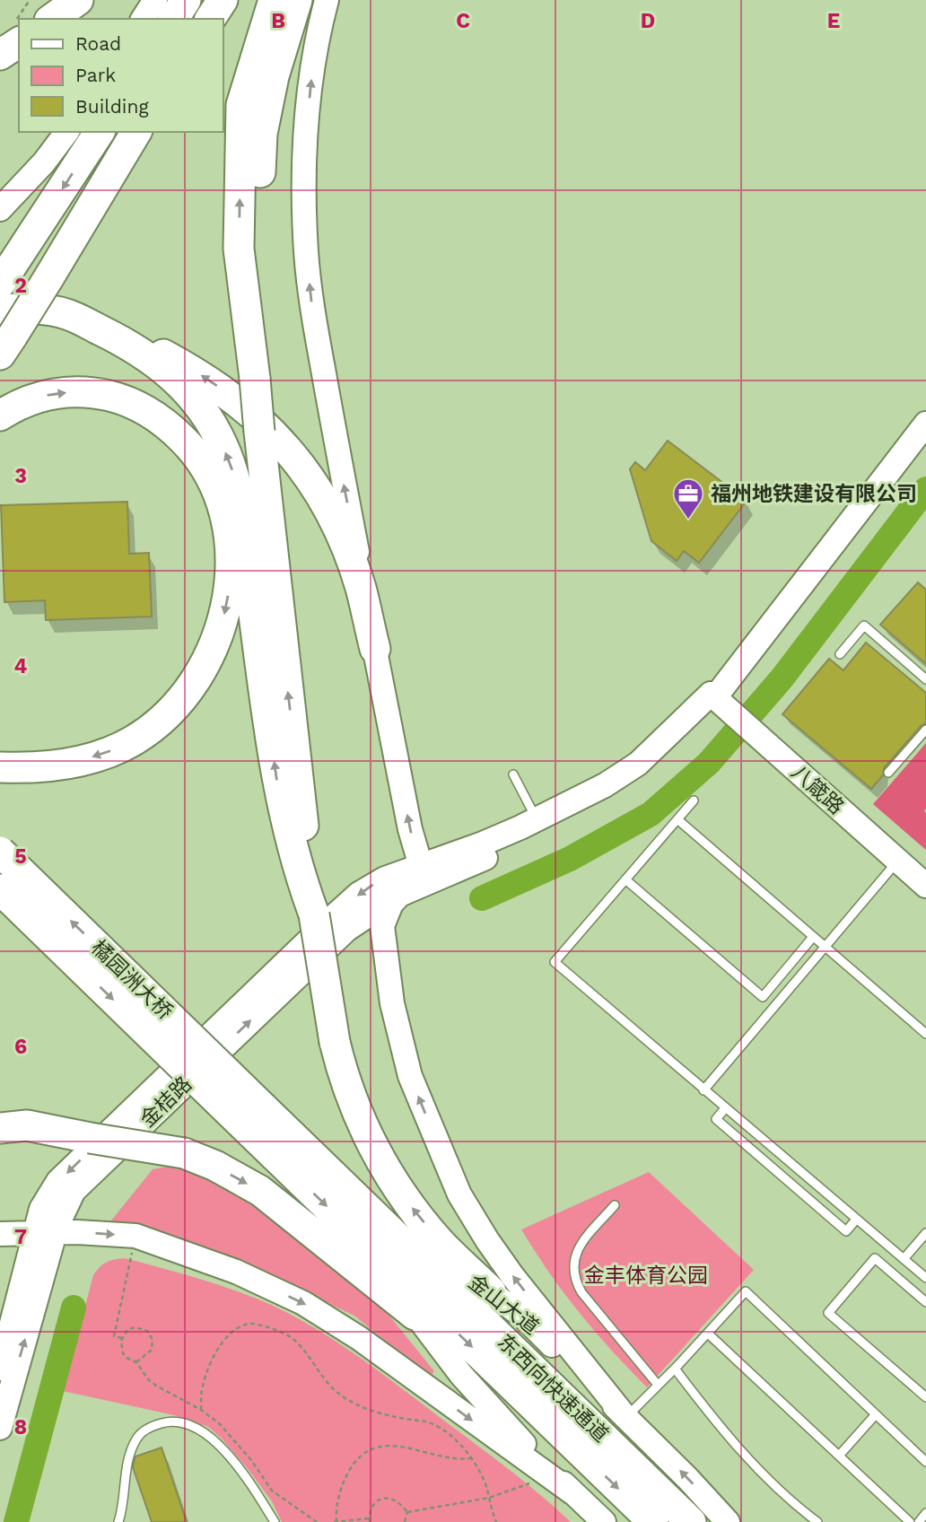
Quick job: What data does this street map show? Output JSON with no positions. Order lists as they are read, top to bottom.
{
  "streets": {
    "highway": ["橘园洲大桥", "金山大道", "东西向快速通道"],
    "main road": ["八箴路", "金桔路"]
  },
  "crossings": [
    ["八箴路", "金桔路"],
    ["橘园洲大桥", "金山大道"],
    ["金山大道", "东西向快速通道"]
  ],
  "parks": ["金丰体育公园"],
  "places": {
    "office": ["福州地铁建设有限公司"]
  },
  "legend": ["Road", "Park", "Building"],
  "grid": {
    "columns": [
      "B",
      "C",
      "D",
      "E"
    ],
    "rows": [
      "2",
      "3",
      "4",
      "5",
      "6",
      "7",
      "8"
    ]
  }
}
